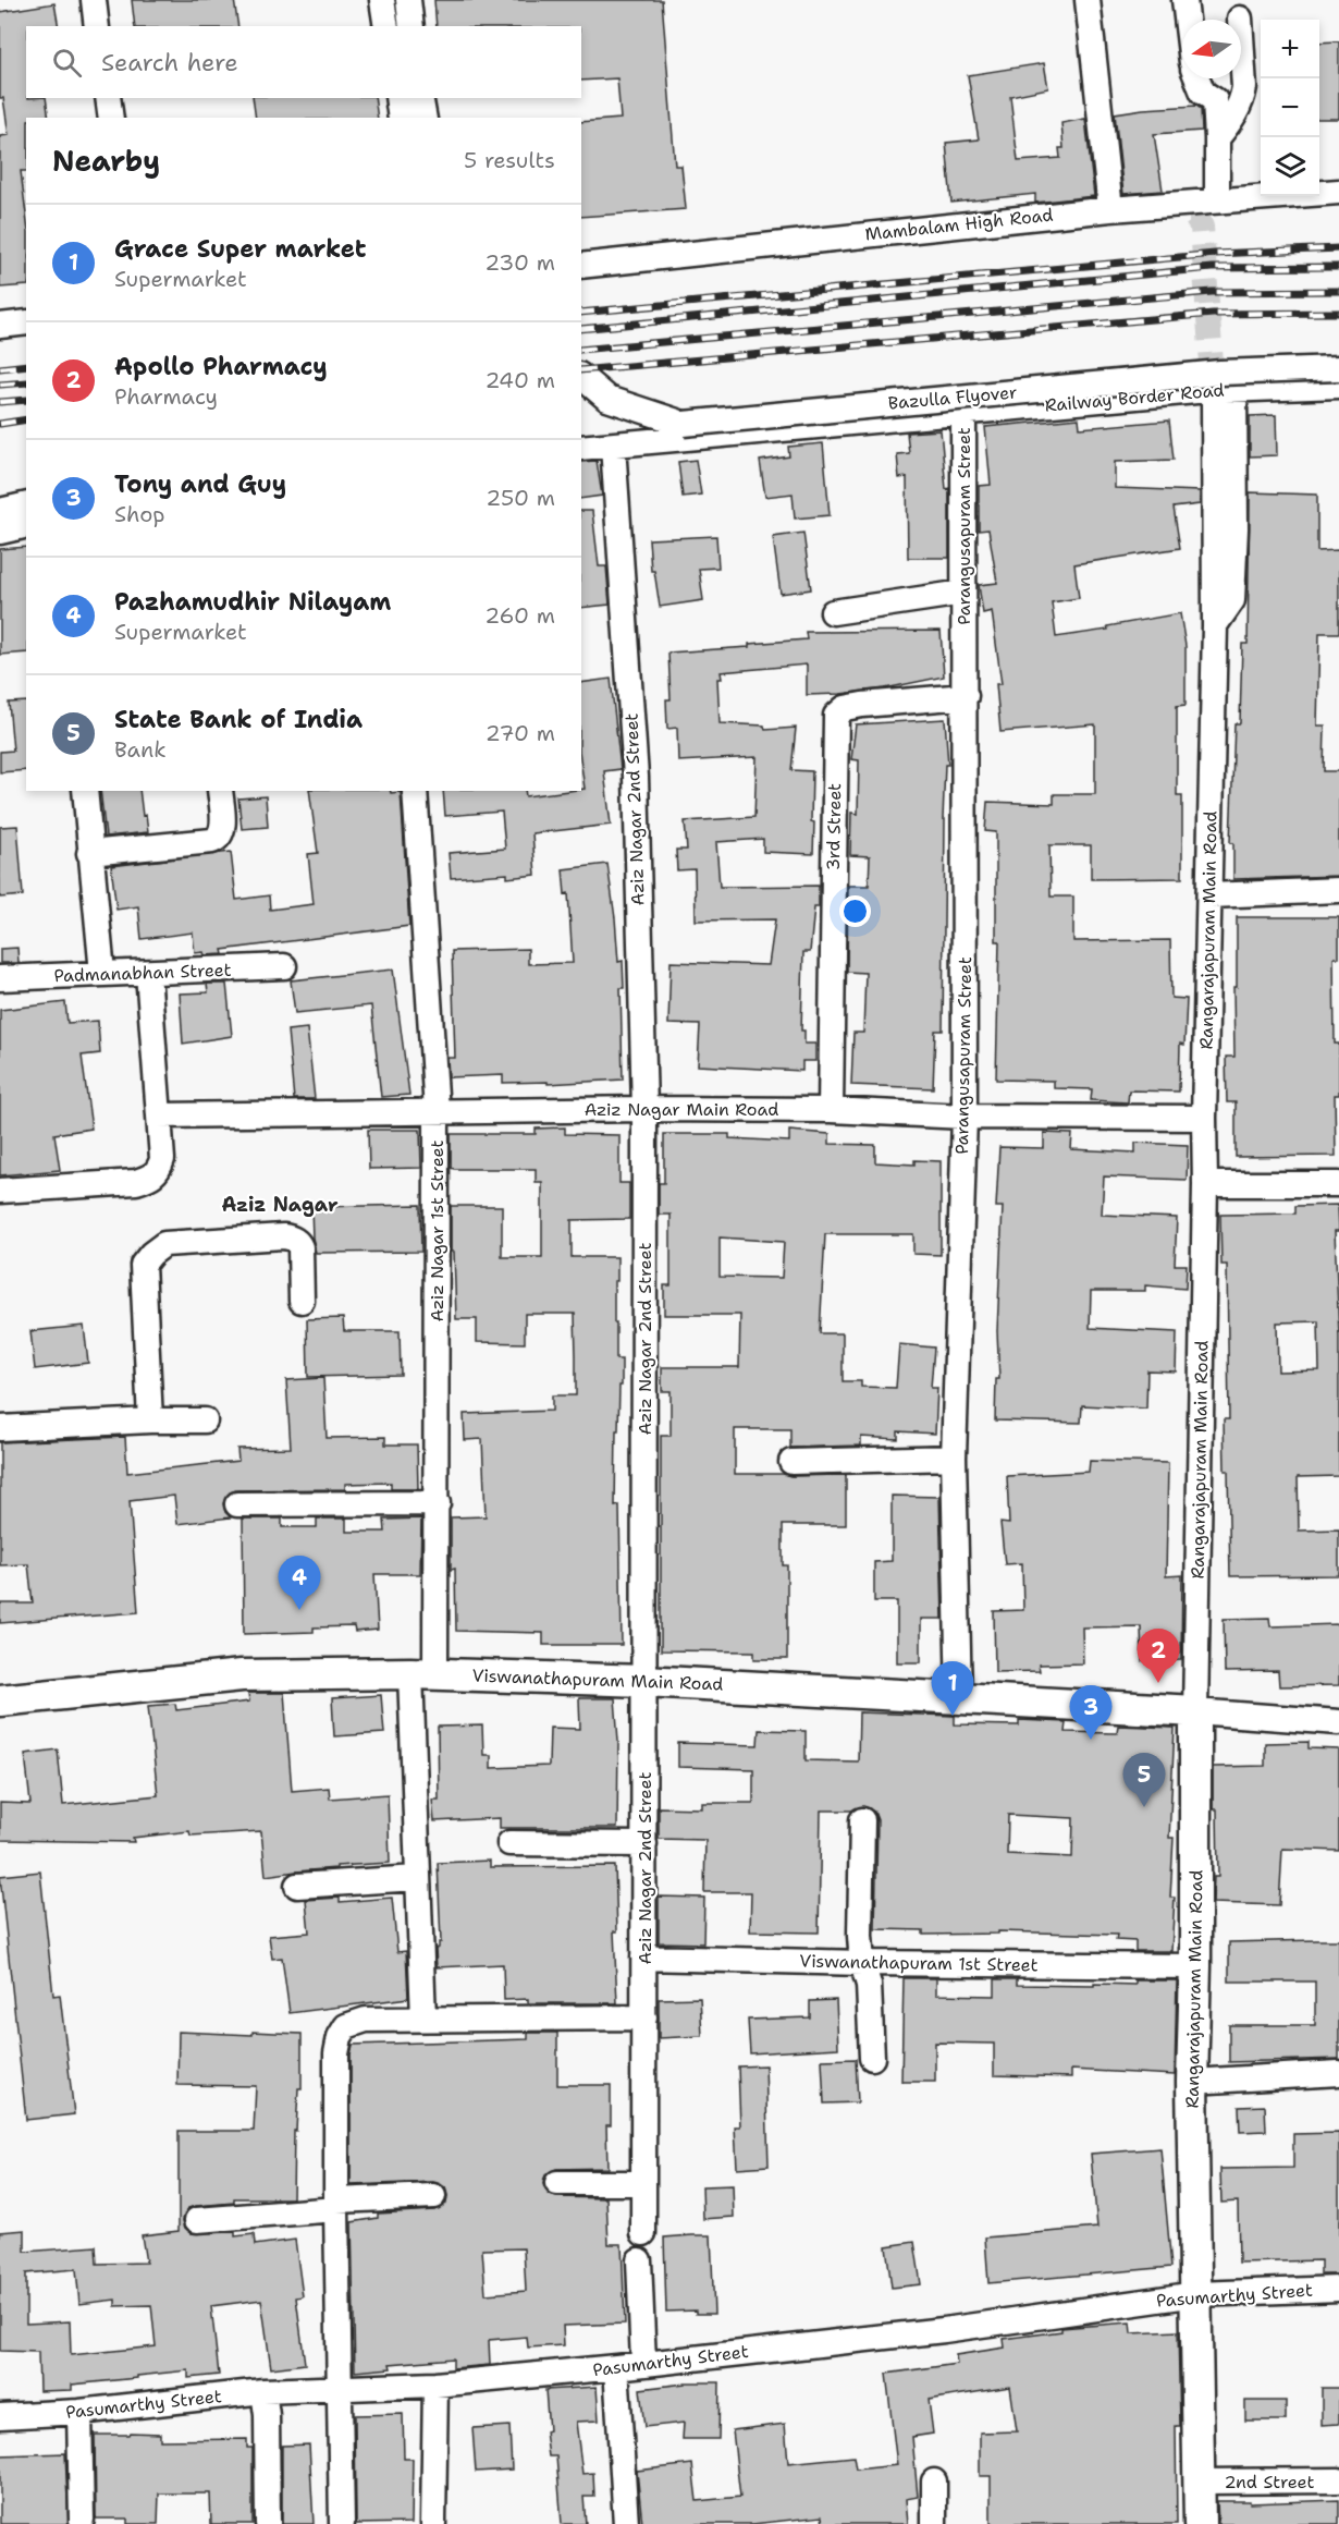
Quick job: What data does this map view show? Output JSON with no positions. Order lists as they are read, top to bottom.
{
  "streets": {
    "main road": ["Rangarajapuram Main Road", "Viswanathapuram Main Road"],
    "street": [
      "Mambalam High Road",
      "Bazulla Flyover",
      "Railway Border Road",
      "Parangusapuram Street",
      "Aziz Nagar 2nd Street",
      "3rd Street",
      "Padmanabhan Street",
      "Aziz Nagar Main Road",
      "Aziz Nagar 1st Street",
      "Viswanathapuram 1st Street",
      "Pasumarthy Street",
      "2nd Street"
    ]
  },
  "crossings": [
    ["Railway Border Road", "Parangusapuram Street"],
    ["Railway Border Road", "Aziz Nagar 2nd Street"],
    ["Railway Border Road", "Rangarajapuram Main Road"],
    ["Parangusapuram Street", "3rd Street"],
    ["Parangusapuram Street", "Aziz Nagar Main Road"],
    ["Parangusapuram Street", "Viswanathapuram Main Road"],
    ["Aziz Nagar 2nd Street", "Aziz Nagar Main Road"],
    ["Aziz Nagar 2nd Street", "Viswanathapuram Main Road"],
    ["Aziz Nagar 2nd Street", "Viswanathapuram 1st Street"],
    ["3rd Street", "Aziz Nagar Main Road"],
    ["Rangarajapuram Main Road", "Aziz Nagar Main Road"],
    ["Rangarajapuram Main Road", "Viswanathapuram Main Road"],
    ["Rangarajapuram Main Road", "Viswanathapuram 1st Street"],
    ["Rangarajapuram Main Road", "Pasumarthy Street"],
    ["Rangarajapuram Main Road", "2nd Street"],
    ["Aziz Nagar Main Road", "Aziz Nagar 1st Street"],
    ["Aziz Nagar 1st Street", "Viswanathapuram Main Road"]
  ],
  "districts": ["Aziz Nagar"],
  "north": "left",
  "page": {
    "map_buttons": ["+", "−"],
    "search": "Search here",
    "heading": ["Nearby", "5 results"],
    "list": [
      {
        "mark": "1",
        "name": "Grace Super market",
        "note": "Supermarket",
        "value": "230 m"
      },
      {
        "mark": "2",
        "name": "Apollo Pharmacy",
        "note": "Pharmacy",
        "value": "240 m"
      },
      {
        "mark": "3",
        "name": "Tony and Guy",
        "note": "Shop",
        "value": "250 m"
      },
      {
        "mark": "4",
        "name": "Pazhamudhir Nilayam",
        "note": "Supermarket",
        "value": "260 m"
      },
      {
        "mark": "5",
        "name": "State Bank of India",
        "note": "Bank",
        "value": "270 m"
      }
    ],
    "pins": [
      "4",
      "2",
      "1",
      "3",
      "5"
    ]
  }
}
